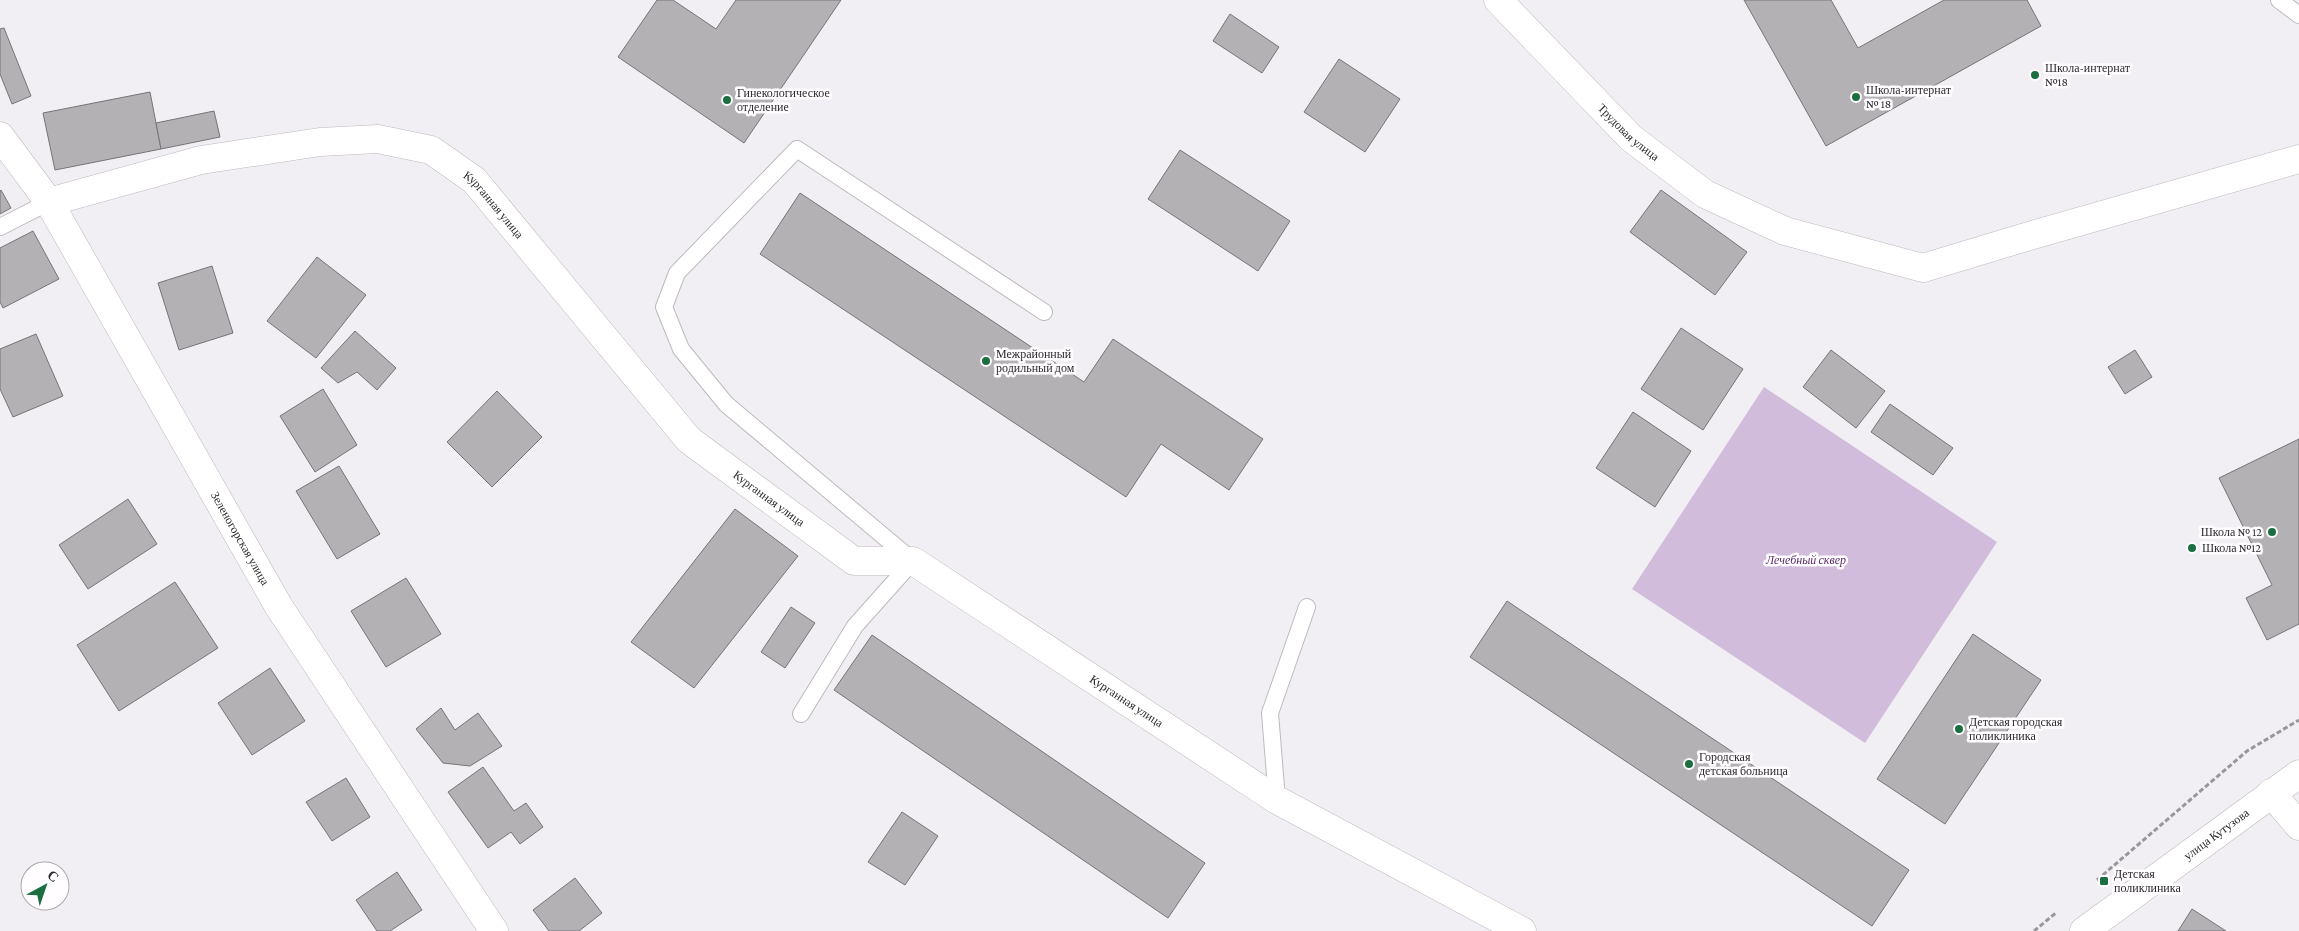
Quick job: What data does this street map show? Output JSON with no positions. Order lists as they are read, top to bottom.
{
  "streets": {
    "street": [
      "Трудовая улица",
      "Курганная улица",
      "Зеленогорская улица",
      "улица Кутузова"
    ]
  },
  "crossings": [
    ["Курганная улица", "Зеленогорская улица"]
  ],
  "parks": ["Лечебный сквер"],
  "places": {
    "other": [
      "Школа-интернат №18",
      "Школа-интернат № 18",
      "Гинекологическое отделение",
      "Межрайонный родильный дом",
      "Школа № 12",
      "Школа №12",
      "Детская городская поликлиника",
      "Городская детская больница"
    ],
    "transit": ["Детская поликлиника"]
  },
  "north": "top right"
}
